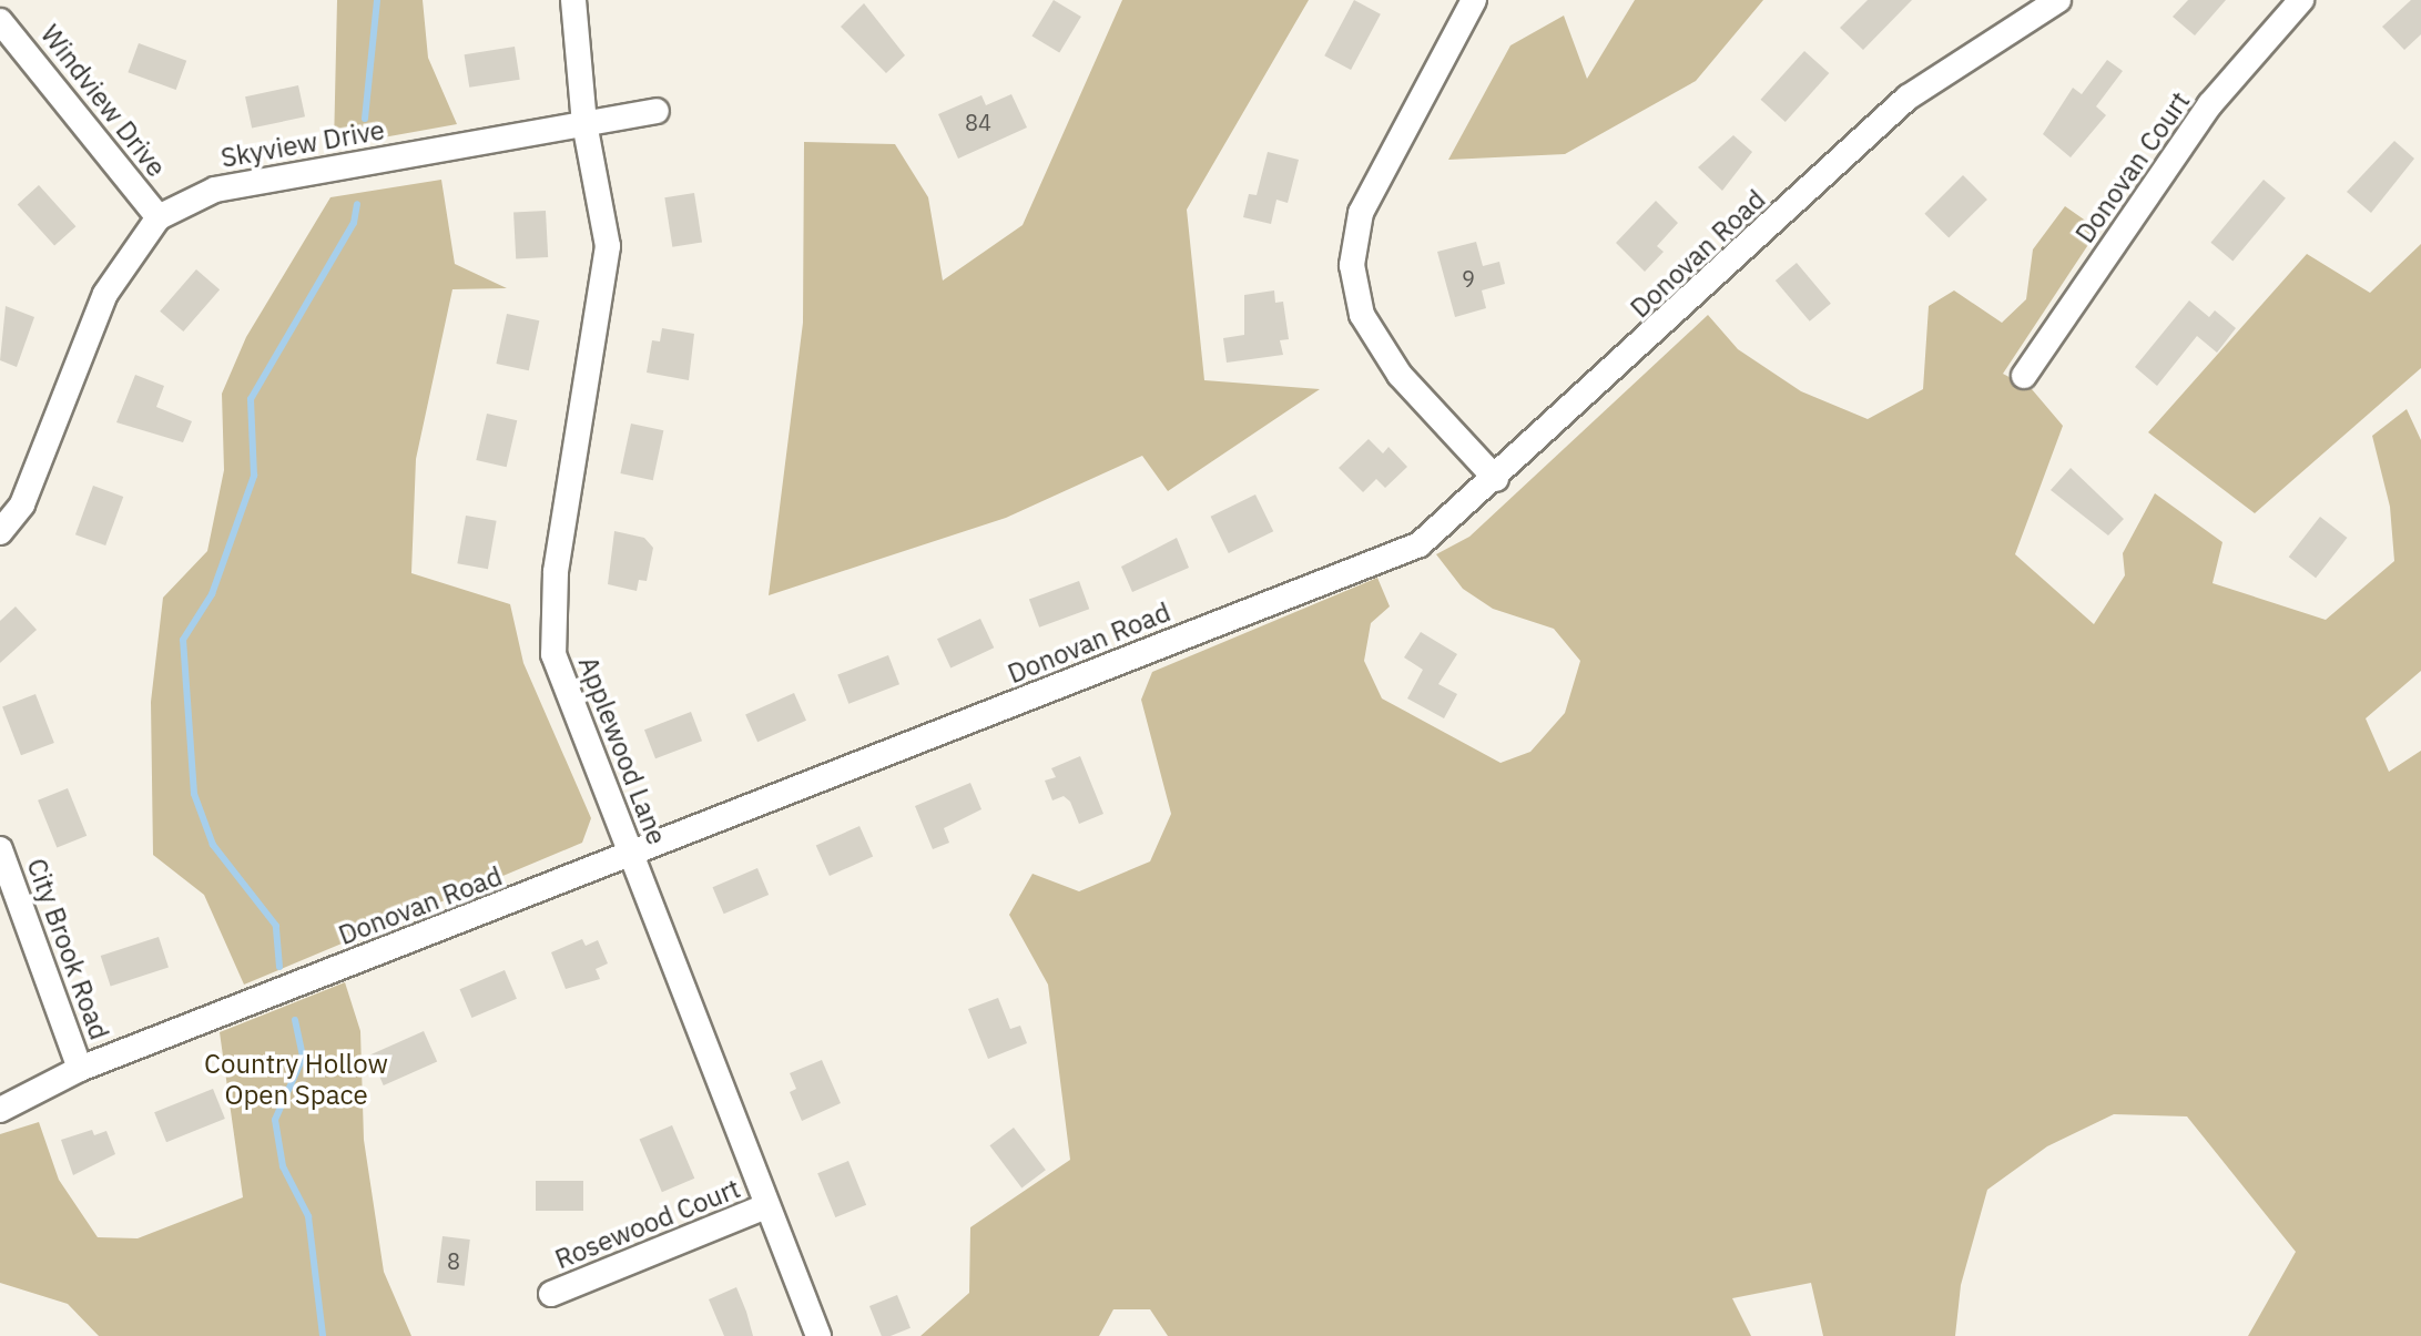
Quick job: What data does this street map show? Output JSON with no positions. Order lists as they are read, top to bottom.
{
  "streets": {
    "street": [
      "Windview Drive",
      "Skyview Drive",
      "Donovan Court",
      "Donovan Road",
      "Applewood Lane",
      "City Brook Road",
      "Rosewood Court"
    ]
  },
  "crossings": [
    ["Windview Drive", "Skyview Drive"],
    ["Skyview Drive", "Applewood Lane"],
    ["Donovan Road", "Applewood Lane"],
    ["Donovan Road", "City Brook Road"],
    ["Applewood Lane", "Rosewood Court"]
  ],
  "parks": ["Country Hollow Open Space"],
  "house_numbers": ["84", "9", "8"]
}
